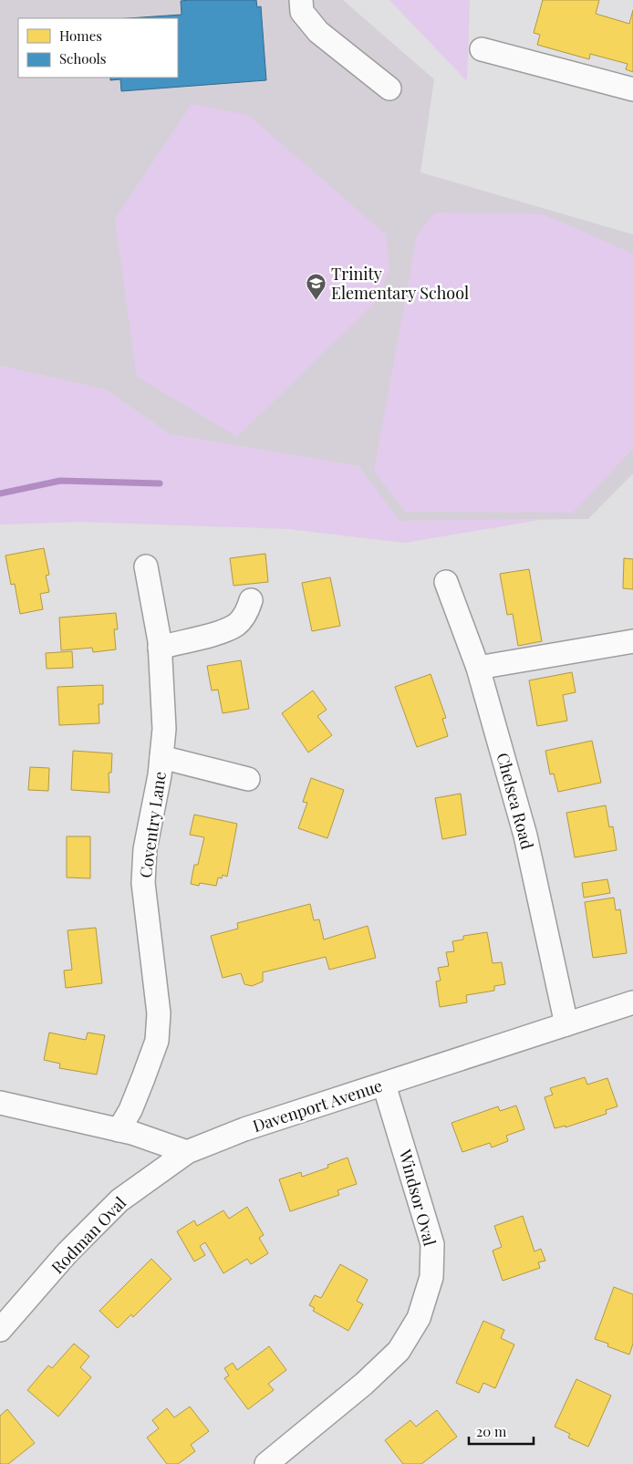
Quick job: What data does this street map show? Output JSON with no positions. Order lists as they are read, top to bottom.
{
  "streets": {
    "street": [
      "Chelsea Road",
      "Coventry Lane",
      "Davenport Avenue",
      "Windsor Oval",
      "Rodman Oval"
    ]
  },
  "crossings": [
    ["Chelsea Road", "Davenport Avenue"],
    ["Davenport Avenue", "Windsor Oval"],
    ["Davenport Avenue", "Rodman Oval"]
  ],
  "places": {
    "school or university": ["Trinity Elementary School"]
  },
  "legend": ["Homes", "Schools"],
  "scale_bar": "20 m"
}
